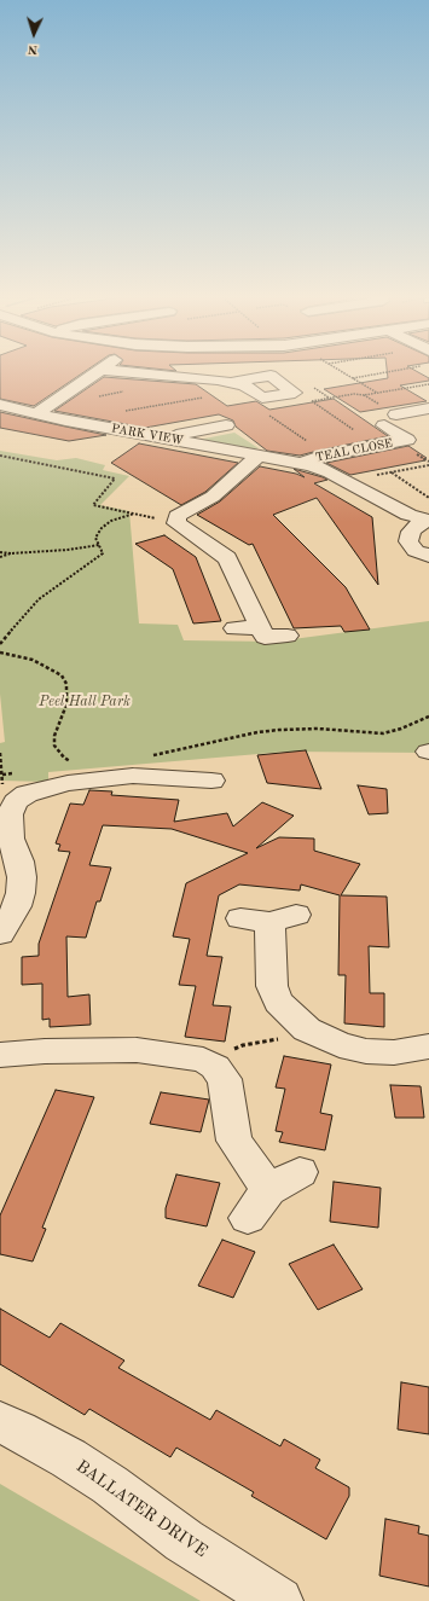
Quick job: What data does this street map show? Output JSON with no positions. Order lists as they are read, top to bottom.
{
  "streets": {
    "street": ["PARK VIEW", "TEAL CLOSE", "BALLATER DRIVE"]
  },
  "crossings": [
    ["PARK VIEW", "TEAL CLOSE"]
  ],
  "parks": ["Peel Hall Park"],
  "north": "bottom"
}
